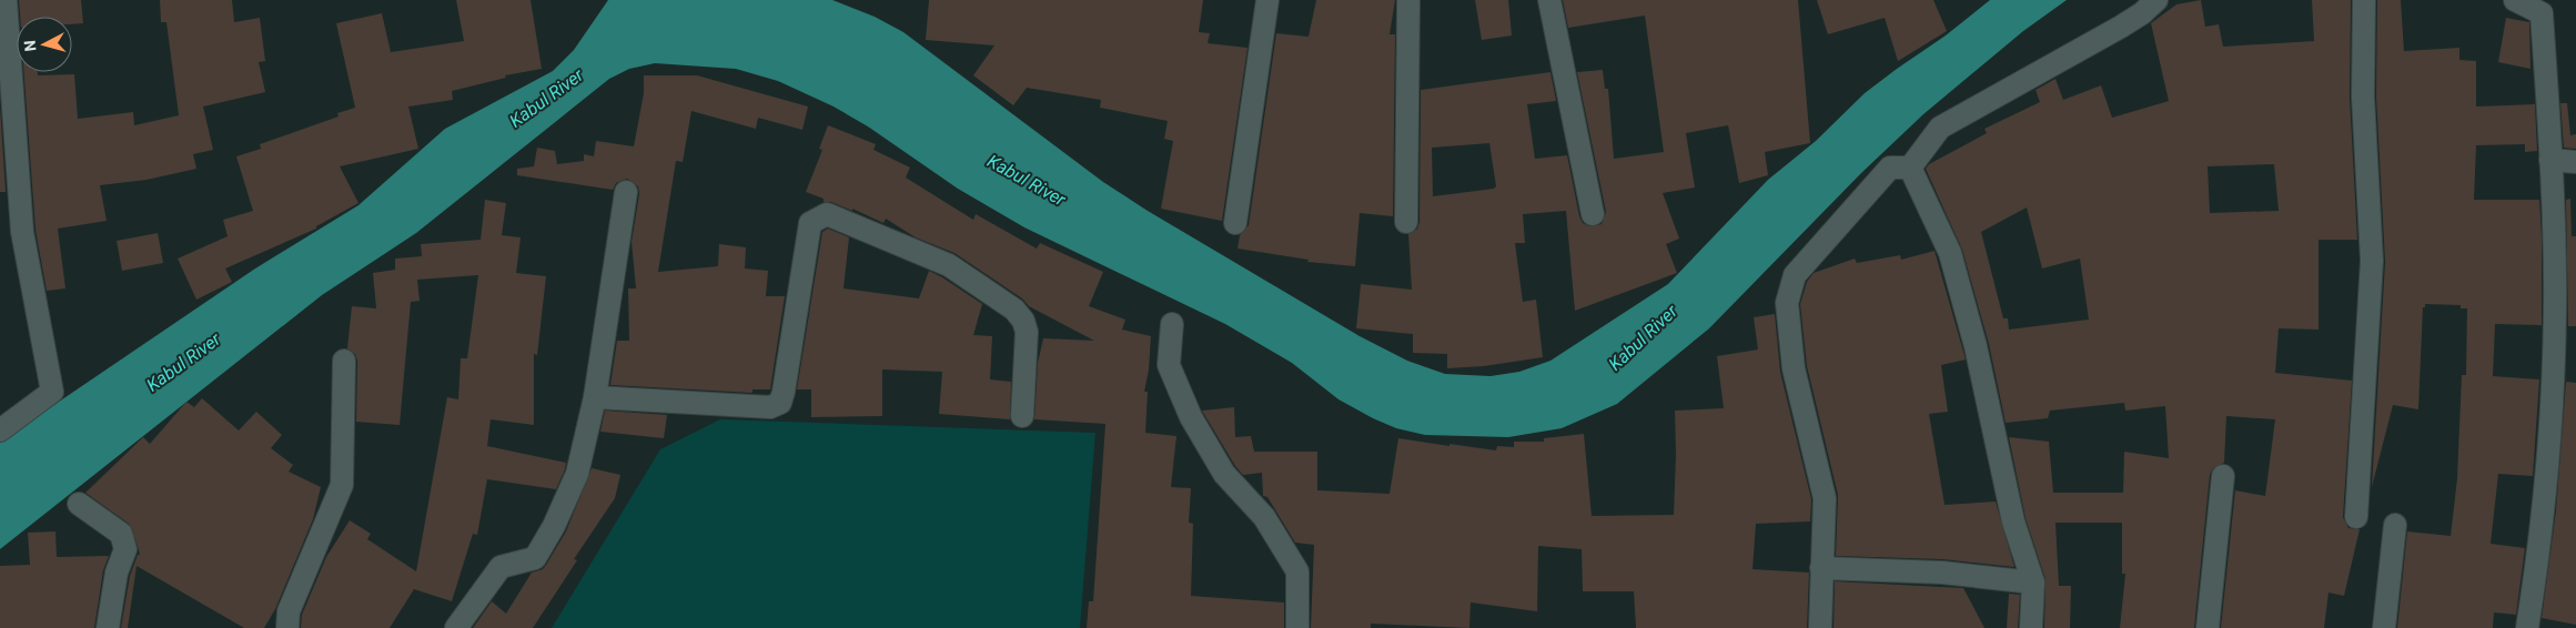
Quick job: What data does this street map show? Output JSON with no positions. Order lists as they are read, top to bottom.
{
  "water": ["Kabul River"],
  "north": "left"
}
